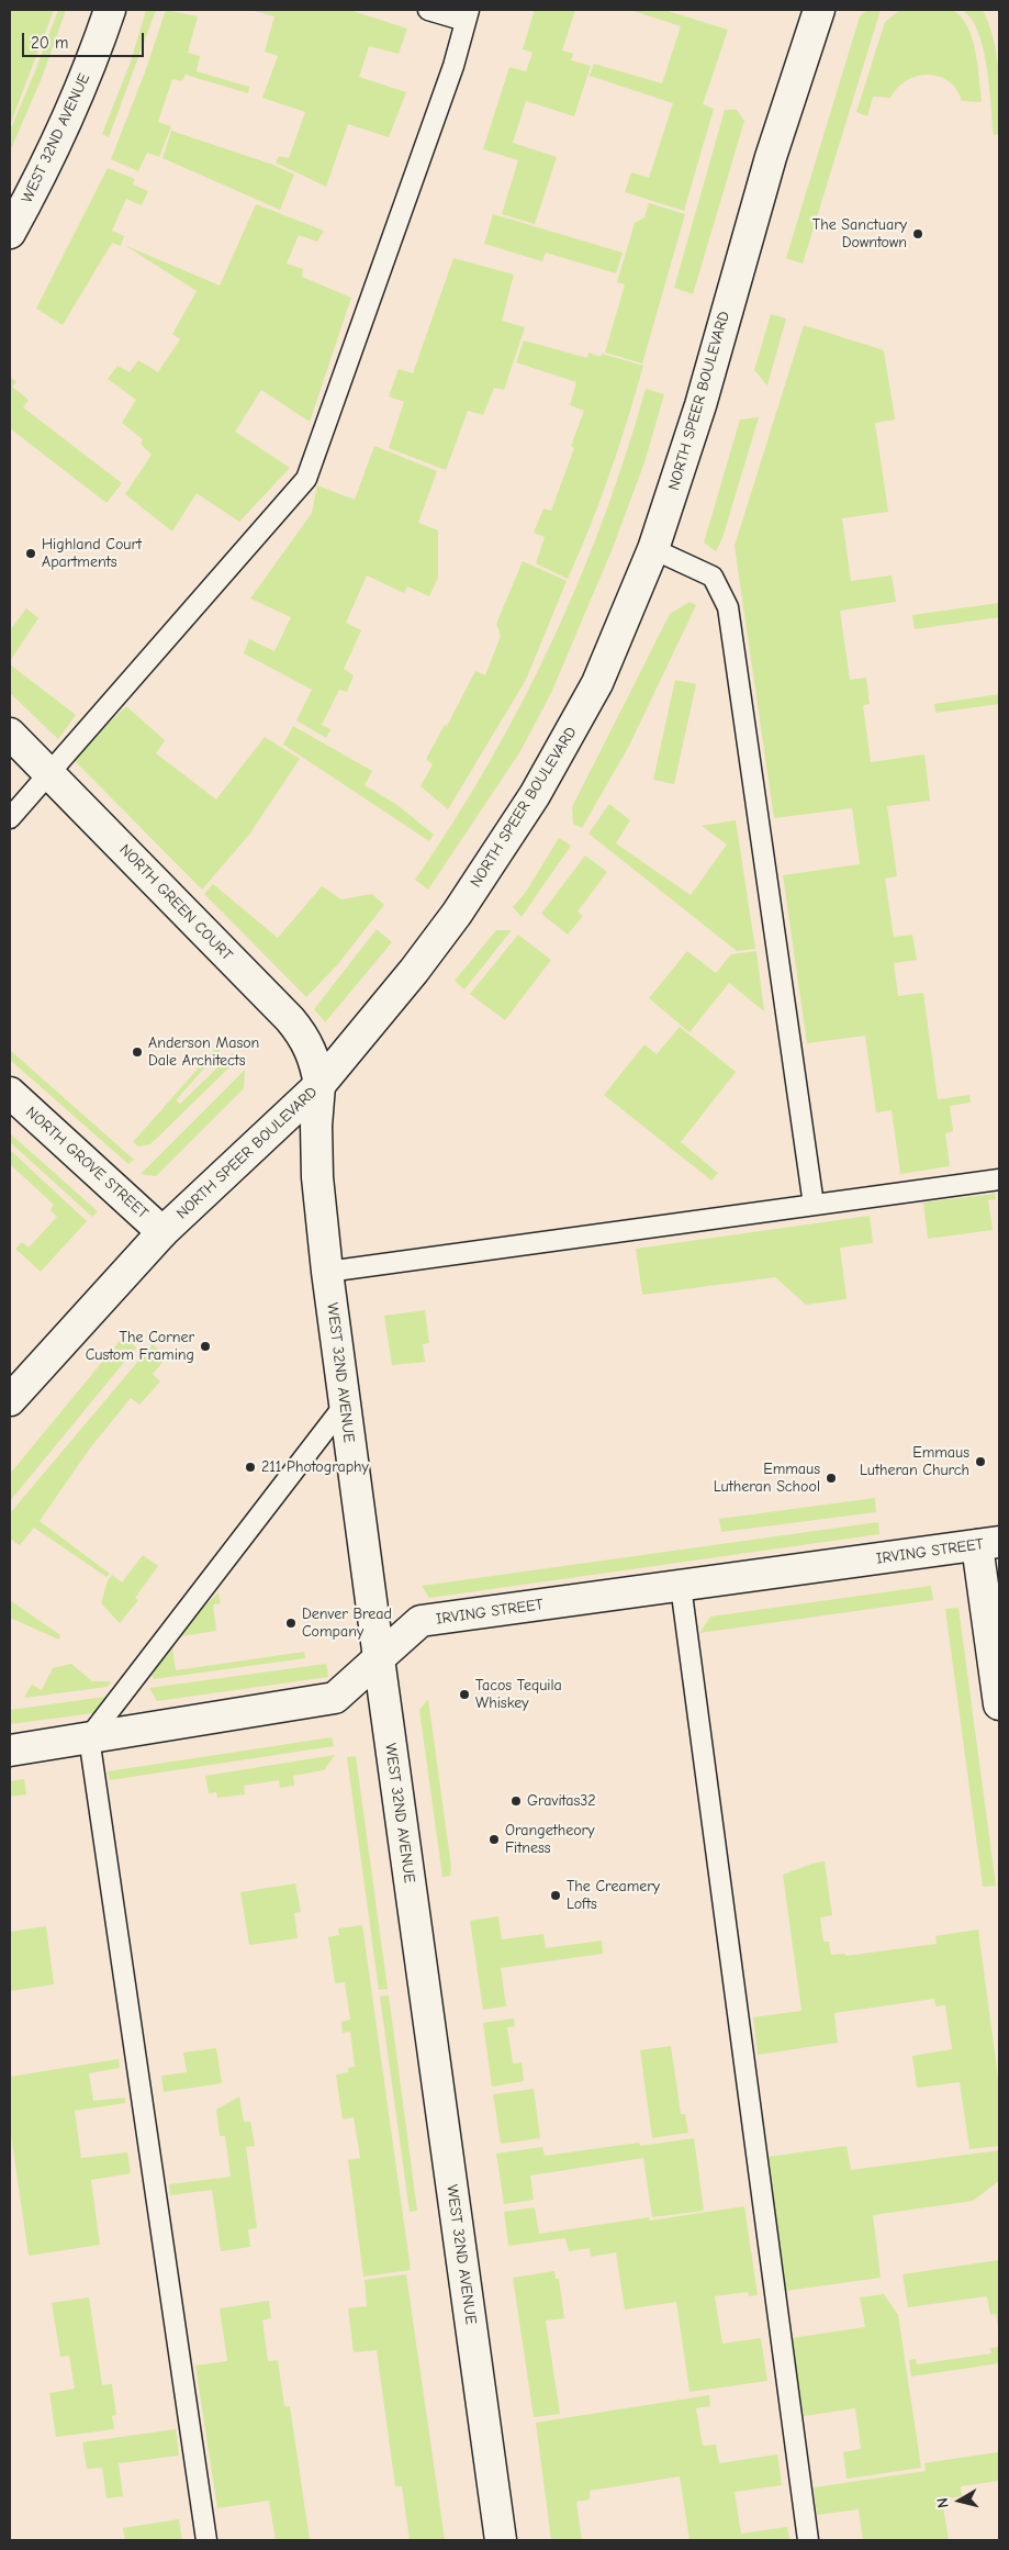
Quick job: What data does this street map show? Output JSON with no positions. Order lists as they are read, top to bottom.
{
  "streets": {
    "street": [
      "WEST 32ND AVENUE",
      "NORTH SPEER BOULEVARD",
      "NORTH GREEN COURT",
      "NORTH GROVE STREET",
      "IRVING STREET"
    ]
  },
  "crossings": [
    ["WEST 32ND AVENUE", "NORTH SPEER BOULEVARD"],
    ["WEST 32ND AVENUE", "NORTH GREEN COURT"],
    ["WEST 32ND AVENUE", "IRVING STREET"],
    ["NORTH SPEER BOULEVARD", "NORTH GREEN COURT"],
    ["NORTH SPEER BOULEVARD", "NORTH GROVE STREET"]
  ],
  "places": [
    "The Sanctuary Downtown",
    "Highland Court Apartments",
    "Anderson Mason Dale Architects",
    "The Corner Custom Framing",
    "Emmaus Lutheran Church",
    "211 Photography",
    "Emmaus Lutheran School",
    "Denver Bread Company",
    "Tacos Tequila Whiskey",
    "Gravitas32",
    "Orangetheory Fitness",
    "The Creamery Lofts"
  ],
  "scale_bar": "20 m",
  "north": "left"
}
